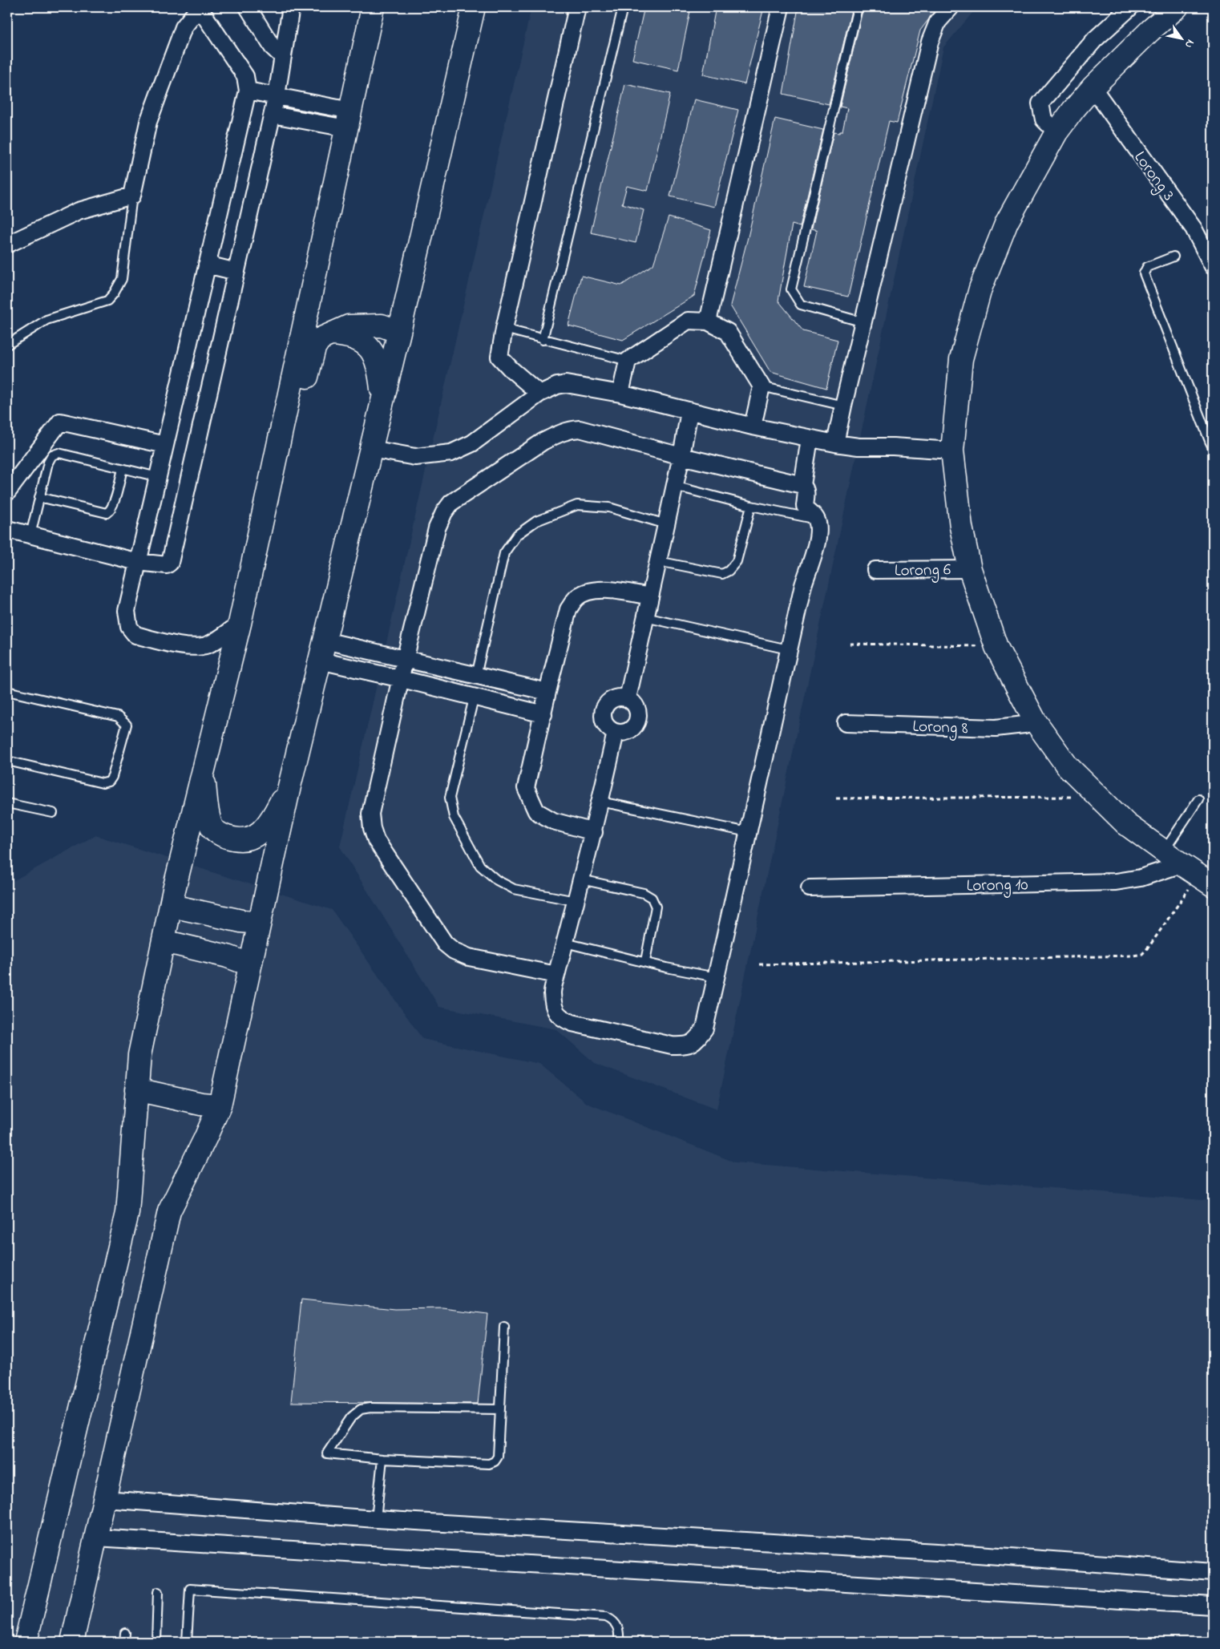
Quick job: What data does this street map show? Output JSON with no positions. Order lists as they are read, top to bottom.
{
  "streets": {
    "street": [
      "Lorong 3",
      "Lorong 6",
      "Lorong 8",
      "Lorong 10"
    ]
  },
  "north": "bottom right"
}
